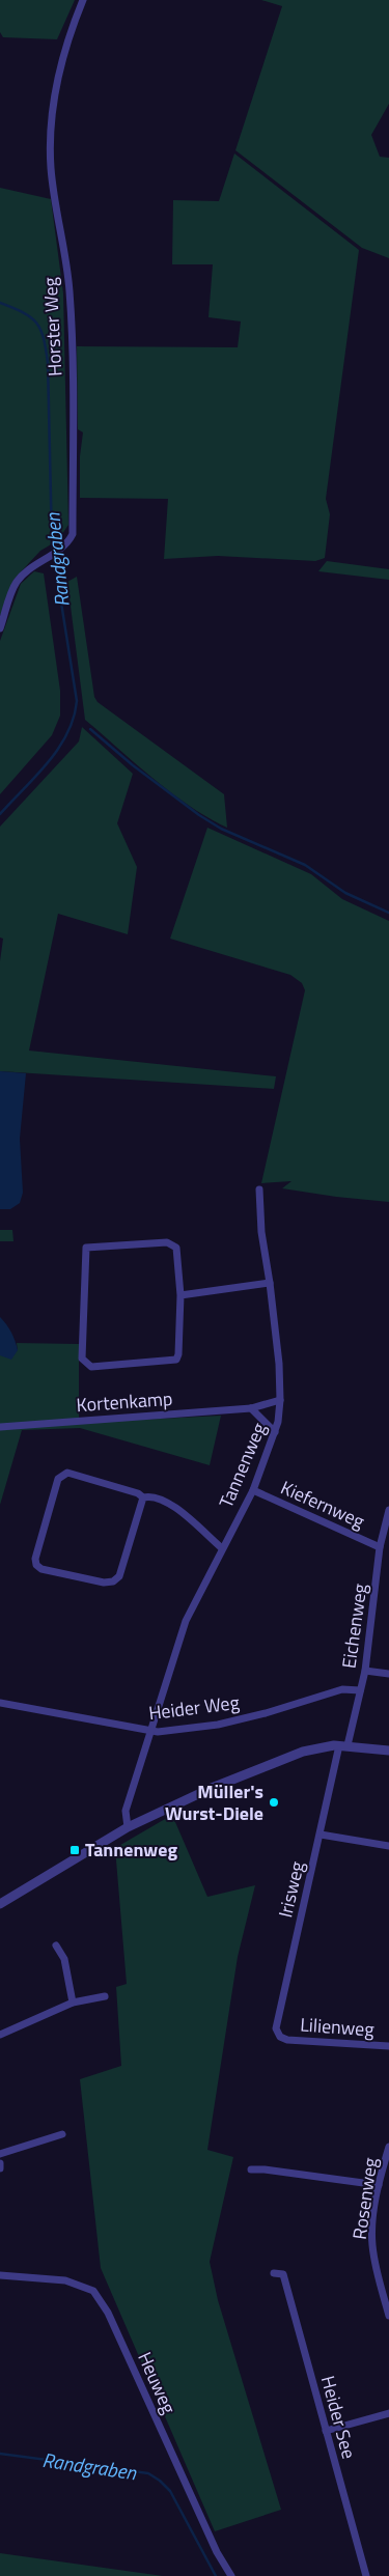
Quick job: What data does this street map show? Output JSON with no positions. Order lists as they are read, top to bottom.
{
  "streets": {
    "street": [
      "Horster Weg",
      "Kortenkamp",
      "Tannenweg",
      "Kiefernweg",
      "Eichenweg",
      "Heider Weg",
      "Irisweg",
      "Lilienweg",
      "Rosenweg",
      "Heuweg",
      "Heider See"
    ]
  },
  "crossings": [
    ["Kortenkamp", "Tannenweg"],
    ["Tannenweg", "Kiefernweg"],
    ["Tannenweg", "Heider Weg"],
    ["Kiefernweg", "Eichenweg"],
    ["Eichenweg", "Heider Weg"],
    ["Eichenweg", "Irisweg"],
    ["Irisweg", "Lilienweg"]
  ],
  "water": ["Randgraben"],
  "places": {
    "other": ["Müller's Wurst-Diele"],
    "transit": ["Tannenweg"]
  }
}
